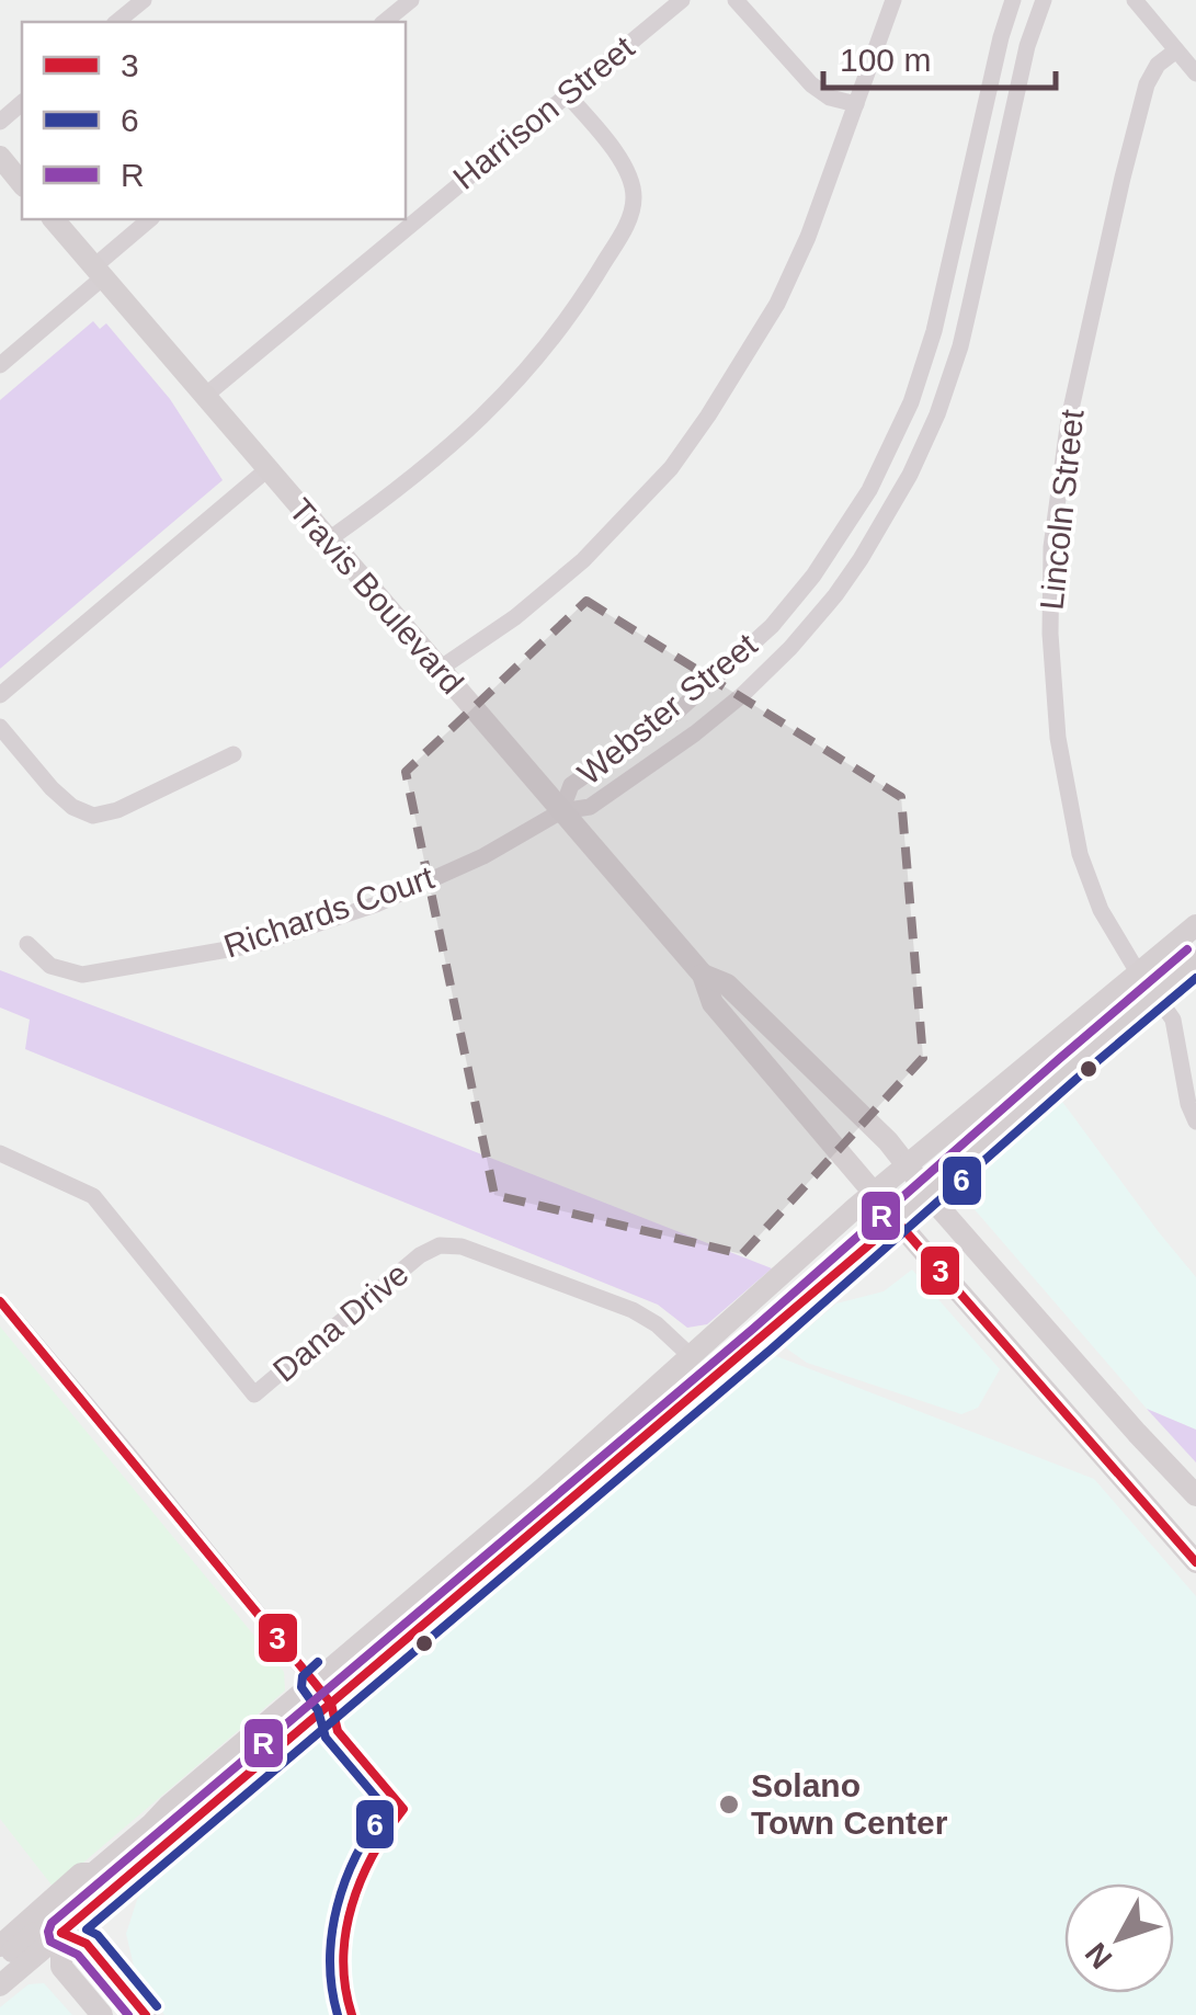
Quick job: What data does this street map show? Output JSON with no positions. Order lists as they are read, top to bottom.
{
  "streets": {
    "main road": ["Travis Boulevard"],
    "street": [
      "Harrison Street",
      "Lincoln Street",
      "Webster Street",
      "Richards Court",
      "Dana Drive"
    ]
  },
  "crossings": [
    ["Harrison Street", "Travis Boulevard"],
    ["Travis Boulevard", "Webster Street"],
    ["Travis Boulevard", "Richards Court"],
    ["Webster Street", "Richards Court"]
  ],
  "places": ["Solano Town Center"],
  "lines": ["transit line R", "transit line 6", "transit line 3"],
  "legend": ["3", "6", "R"],
  "scale_bar": "100 m",
  "north": "bottom left"
}
